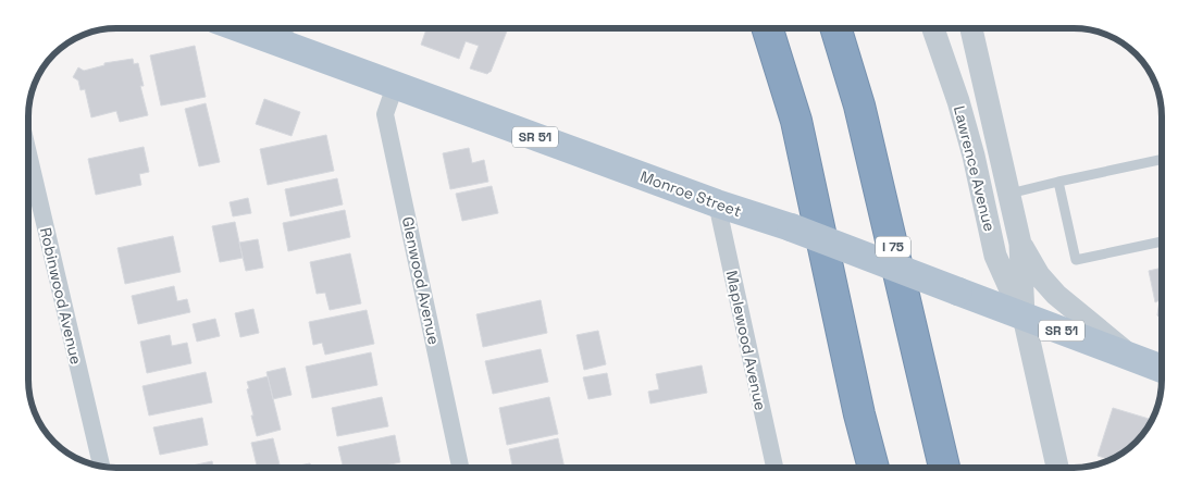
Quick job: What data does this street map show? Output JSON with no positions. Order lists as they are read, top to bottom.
{
  "streets": {
    "highway": ["I 75"],
    "main road": ["SR 51", "Monroe Street"],
    "street": [
      "Lawrence Avenue",
      "Glenwood Avenue",
      "Robinwood Avenue",
      "Maplewood Avenue"
    ]
  },
  "crossings": [
    ["Lawrence Avenue", "Monroe Street"],
    ["Monroe Street", "Glenwood Avenue"],
    ["Monroe Street", "Maplewood Avenue"]
  ]
}
